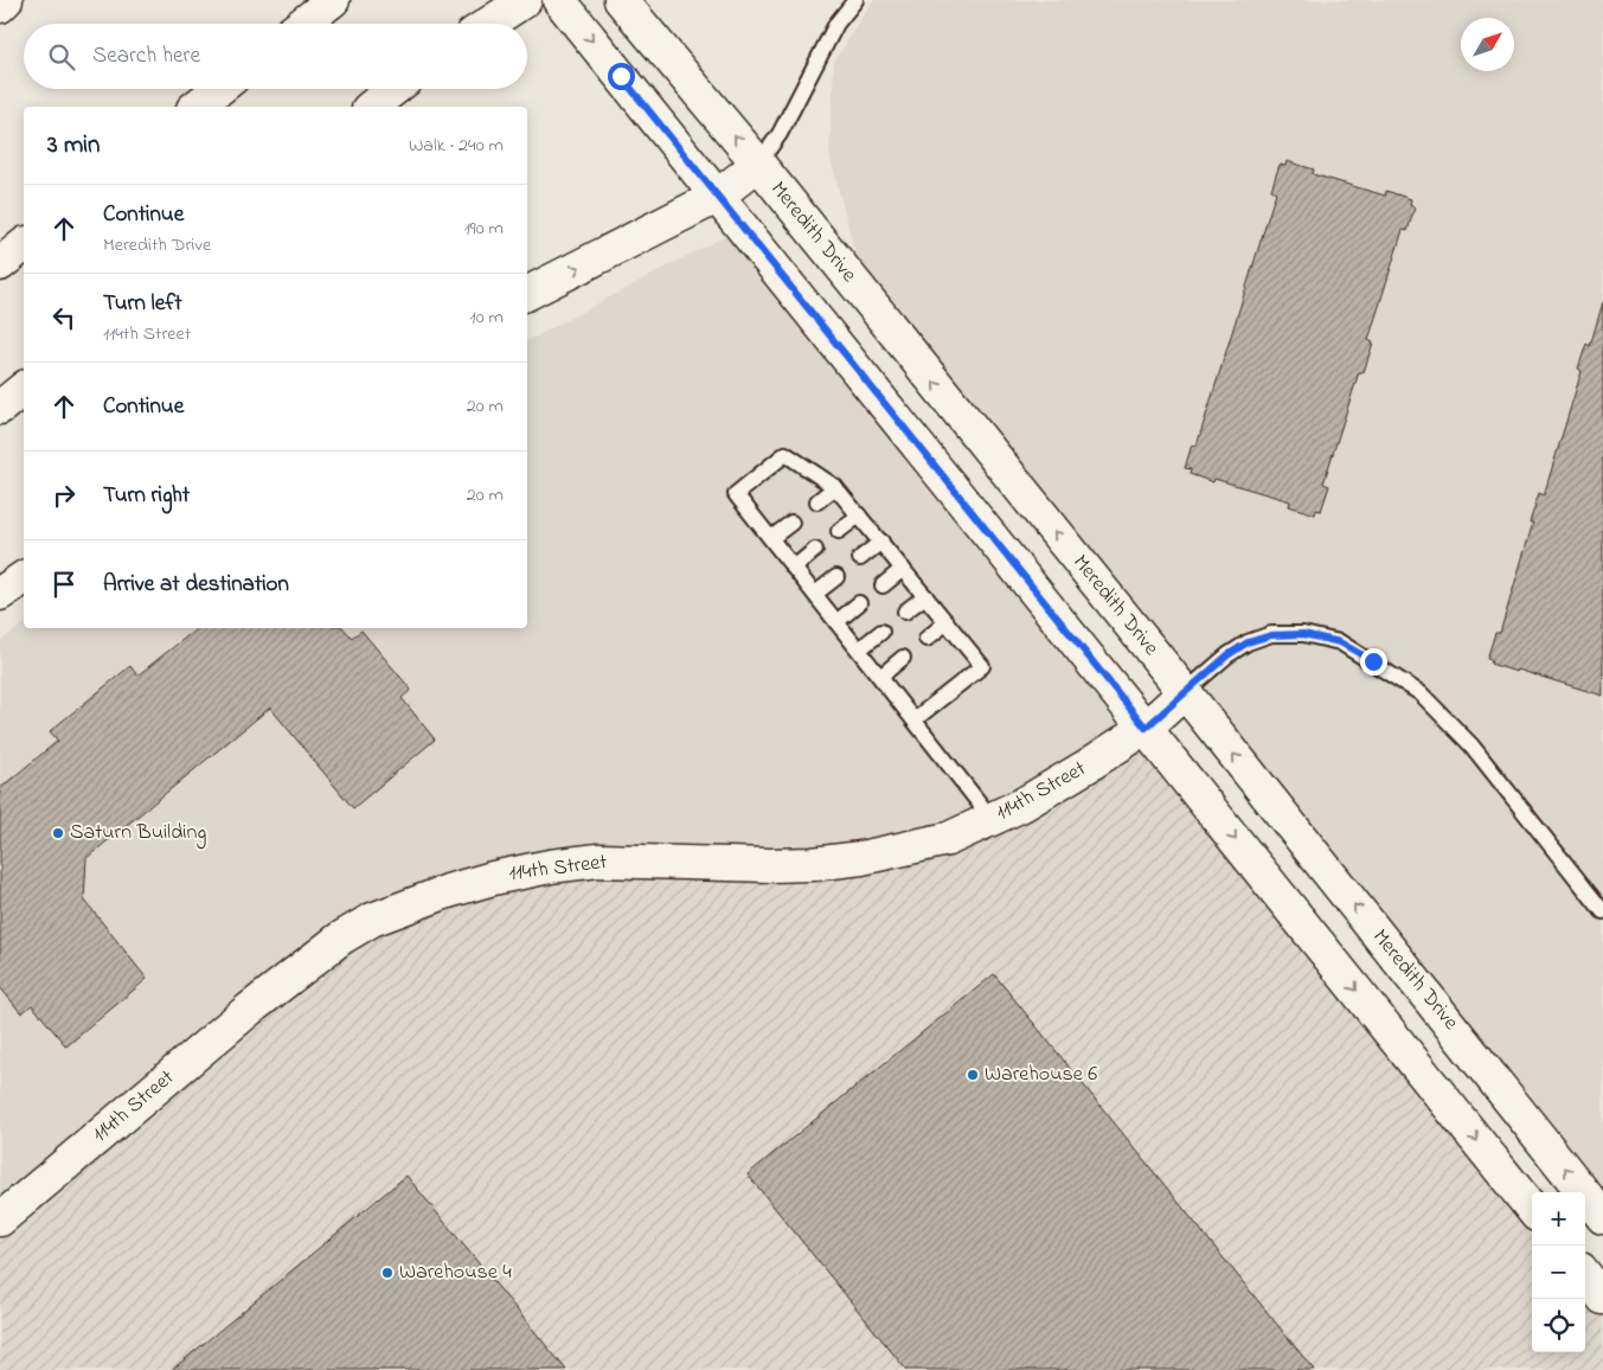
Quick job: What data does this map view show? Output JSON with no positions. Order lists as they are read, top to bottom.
{
  "streets": {
    "main road": ["Meredith Drive", "114th Street"]
  },
  "crossings": [
    ["Meredith Drive", "114th Street"]
  ],
  "places": ["Saturn Building", "Warehouse 6", "Warehouse 4"],
  "north": "top right",
  "page": {
    "search": "Search here",
    "heading": ["3 min", "Walk · 240 m"],
    "list": [
      ["Continue", "Meredith Drive", "190 m"],
      ["Turn left", "114th Street", "10 m"],
      ["Continue", "20 m"],
      ["Turn right", "20 m"],
      "Arrive at destination"
    ],
    "map_buttons": ["+", "−"]
  }
}
